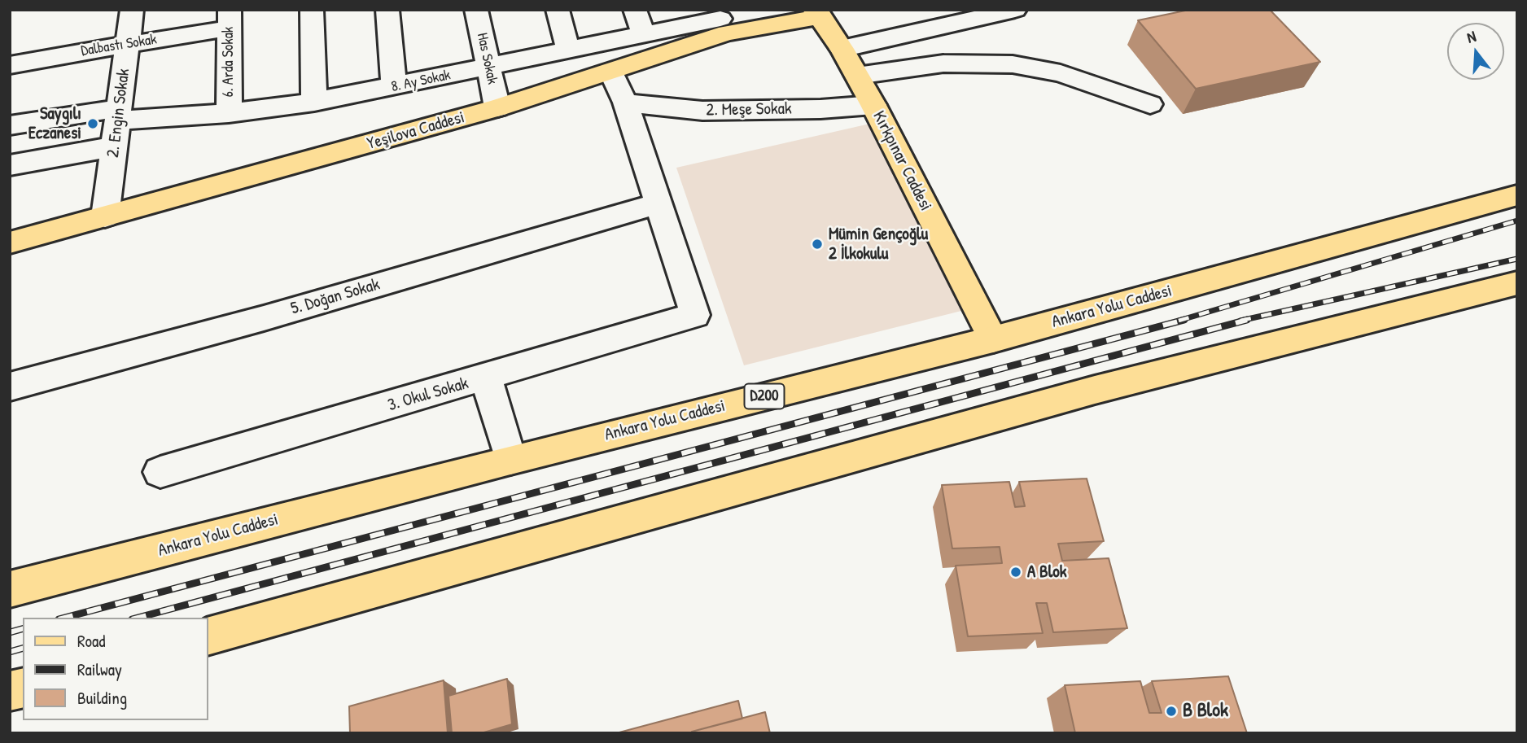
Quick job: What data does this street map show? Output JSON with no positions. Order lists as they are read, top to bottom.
{
  "streets": {
    "main road": [
      "Yeşilova Caddesi",
      "Kırkpınar Caddesi",
      "Ankara Yolu Caddesi",
      "D200"
    ],
    "street": [
      "Dalbastı Sokak",
      "Has Sokak",
      "6. Arda Sokak",
      "8. Ay Sokak",
      "2. Meşe Sokak",
      "2. Engin Sokak",
      "5. Doğan Sokak",
      "3. Okul Sokak"
    ]
  },
  "crossings": [
    ["Dalbastı Sokak", "6. Arda Sokak"],
    ["Dalbastı Sokak", "2. Engin Sokak"],
    ["Has Sokak", "8. Ay Sokak"],
    ["Has Sokak", "Yeşilova Caddesi"],
    ["6. Arda Sokak", "8. Ay Sokak"],
    ["8. Ay Sokak", "2. Engin Sokak"],
    ["8. Ay Sokak", "Yeşilova Caddesi"],
    ["2. Meşe Sokak", "Kırkpınar Caddesi"],
    ["2. Engin Sokak", "Yeşilova Caddesi"],
    ["Yeşilova Caddesi", "Kırkpınar Caddesi"],
    ["Kırkpınar Caddesi", "Ankara Yolu Caddesi"],
    ["5. Doğan Sokak", "3. Okul Sokak"]
  ],
  "places": [
    "Saygılı Eczanesi",
    "Mümin Gençoğlu 2 İlkokulu",
    "A Blok",
    "B Blok"
  ],
  "legend": ["Road", "Railway", "Building"],
  "north": "top"
}
